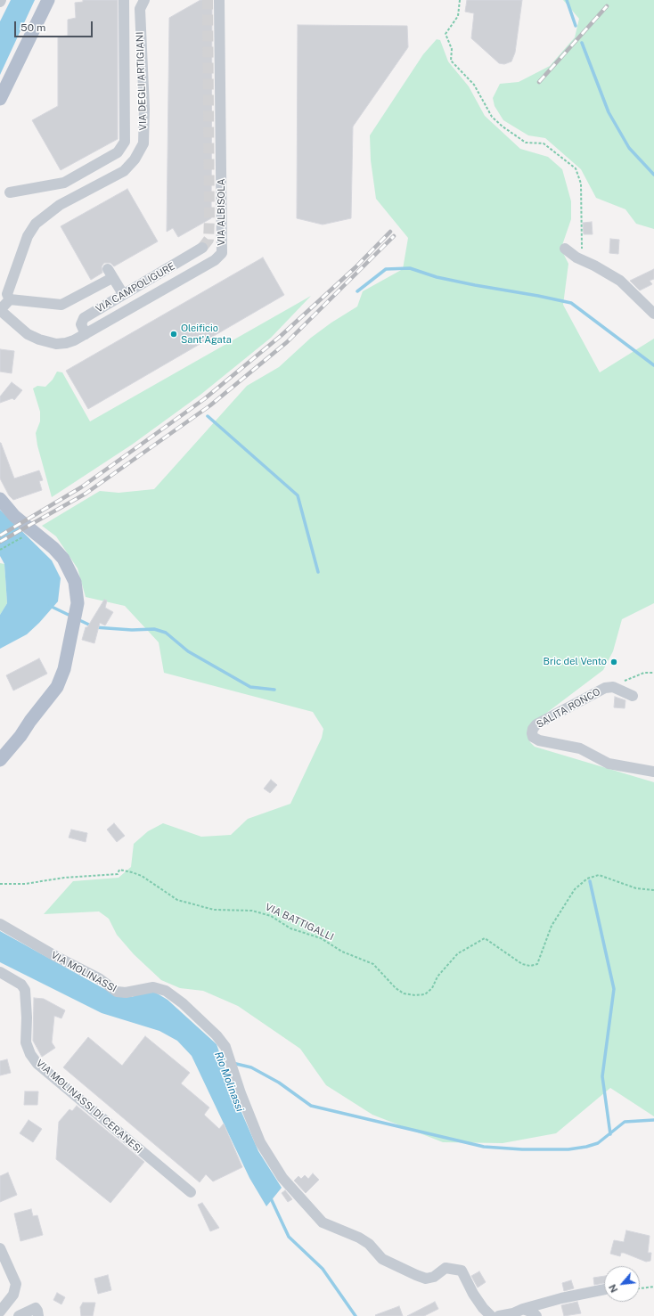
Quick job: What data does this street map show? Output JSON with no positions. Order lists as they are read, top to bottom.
{
  "streets": {
    "street": [
      "VIA DEGLI ARTIGIANI",
      "VIA ALBISOLA",
      "VIA CAMPOLIGURE",
      "SALITA RONCO",
      "VIA MOLINASSI",
      "VIA MOLINASSI DI CERANESI"
    ],
    "path": ["VIA BATTIGALLI"]
  },
  "crossings": [
    ["VIA ALBISOLA", "VIA CAMPOLIGURE"]
  ],
  "water": ["Rio Molinassi"],
  "places": ["Oleificio Sant'Agata", "Bric del Vento"],
  "scale_bar": "50 m",
  "north": "bottom left"
}
